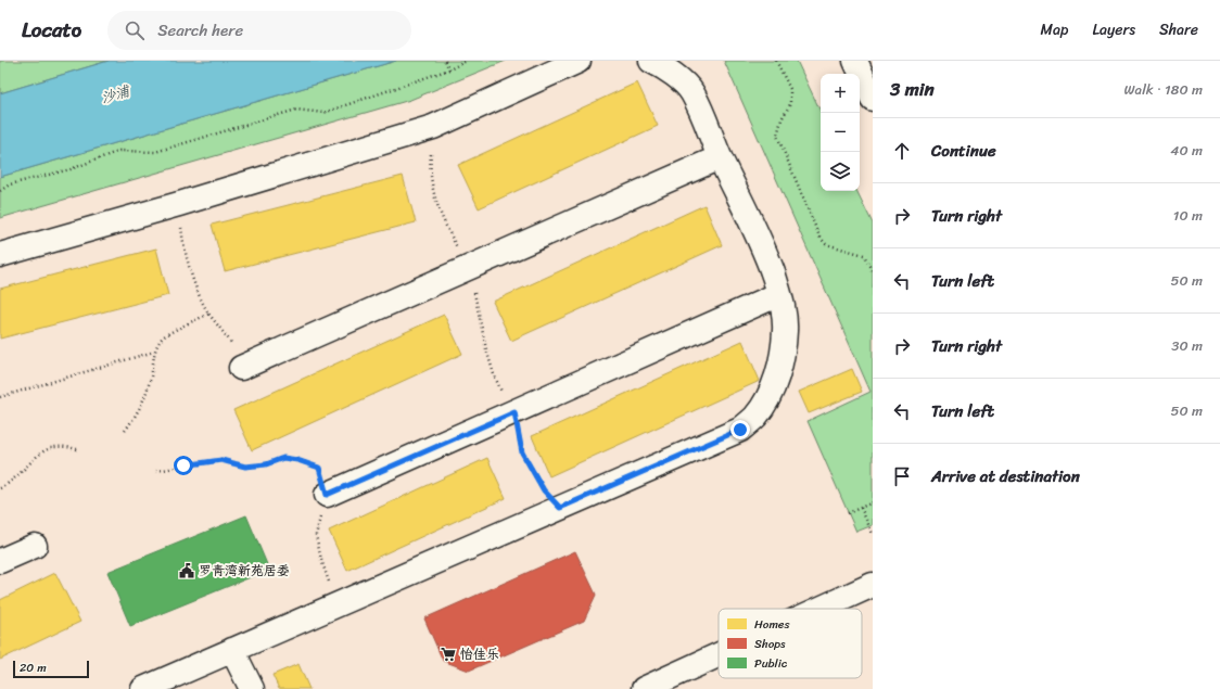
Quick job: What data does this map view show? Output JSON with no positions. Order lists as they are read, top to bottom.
{
  "water": ["沙浦"],
  "places": {
    "public building": ["罗青湾新苑居委"],
    "supermarket": ["怡佳乐"]
  },
  "legend": ["Homes", "Shops", "Public"],
  "scale_bar": "20 m",
  "page": {
    "header": "Locato",
    "search": "Search here",
    "nav": ["Map", "Layers", "Share"],
    "heading": ["3 min", "Walk · 180 m"],
    "map_buttons": ["+", "−"],
    "list": [
      ["Continue", "40 m"],
      ["Turn right", "10 m"],
      ["Turn left", "50 m"],
      ["Turn right", "30 m"],
      ["Turn left", "50 m"],
      "Arrive at destination"
    ],
    "scale": "20 m"
  }
}
